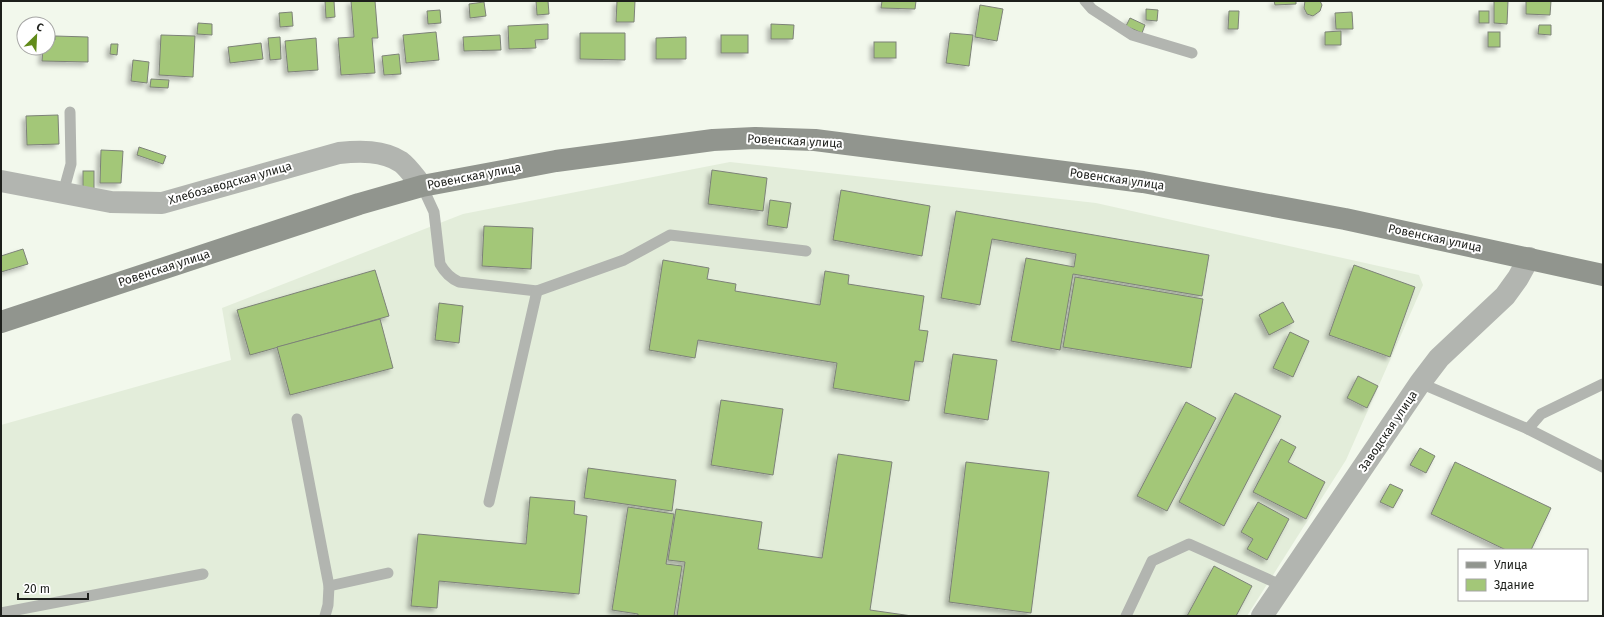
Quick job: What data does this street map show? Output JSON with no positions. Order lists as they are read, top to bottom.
{
  "streets": {
    "main road": ["Ровенская улица"],
    "street": ["Хлебозаводская улица", "Заводская улица"]
  },
  "crossings": [
    ["Ровенская улица", "Хлебозаводская улица"],
    ["Ровенская улица", "Заводская улица"]
  ],
  "legend": ["Улица", "Здание"],
  "scale_bar": "20 m",
  "north": "top right"
}
